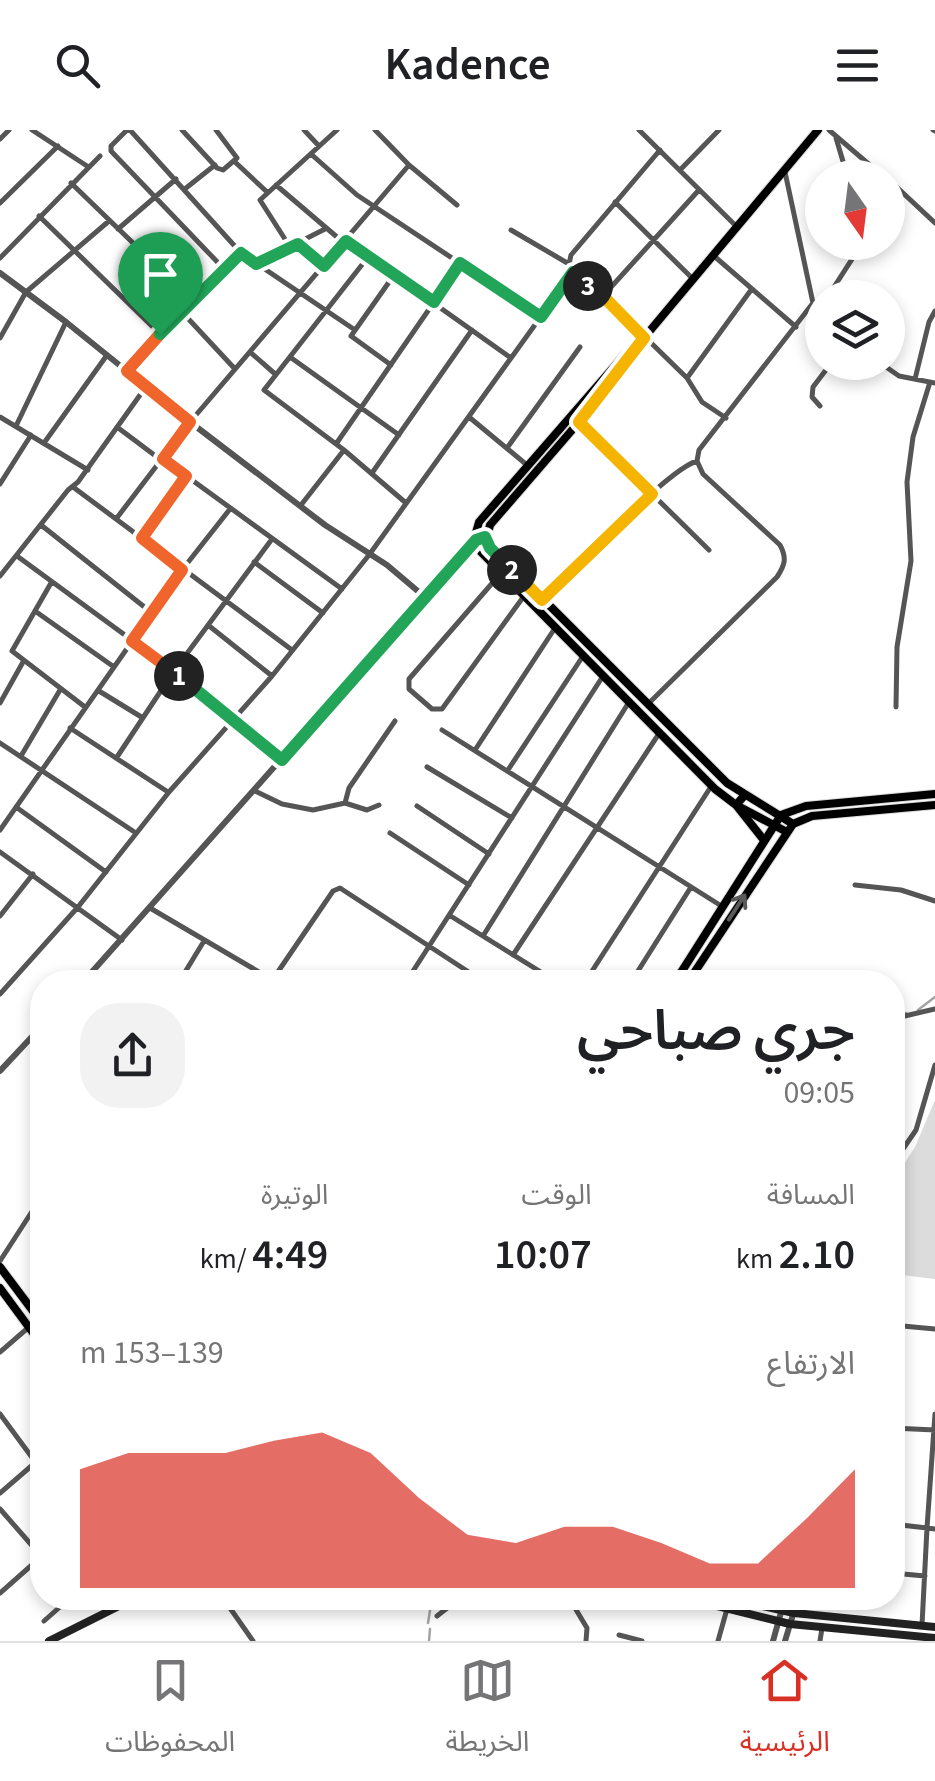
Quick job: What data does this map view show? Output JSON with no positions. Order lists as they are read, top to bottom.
{
  "north": "bottom",
  "page": {
    "header": "Kadence",
    "pins": ["3", "2", "1"],
    "heading": ["جري صباحي", "09:05"],
    "stats": [
      ["المسافة", "2.10 km"],
      ["الوقت", "10:07"],
      ["الوتيرة", "4:49 /km"]
    ],
    "chart": ["الارتفاع", "139–153 m"],
    "tabs": ["الرئيسية", "الخريطة", "المحفوظات"]
  }
}
